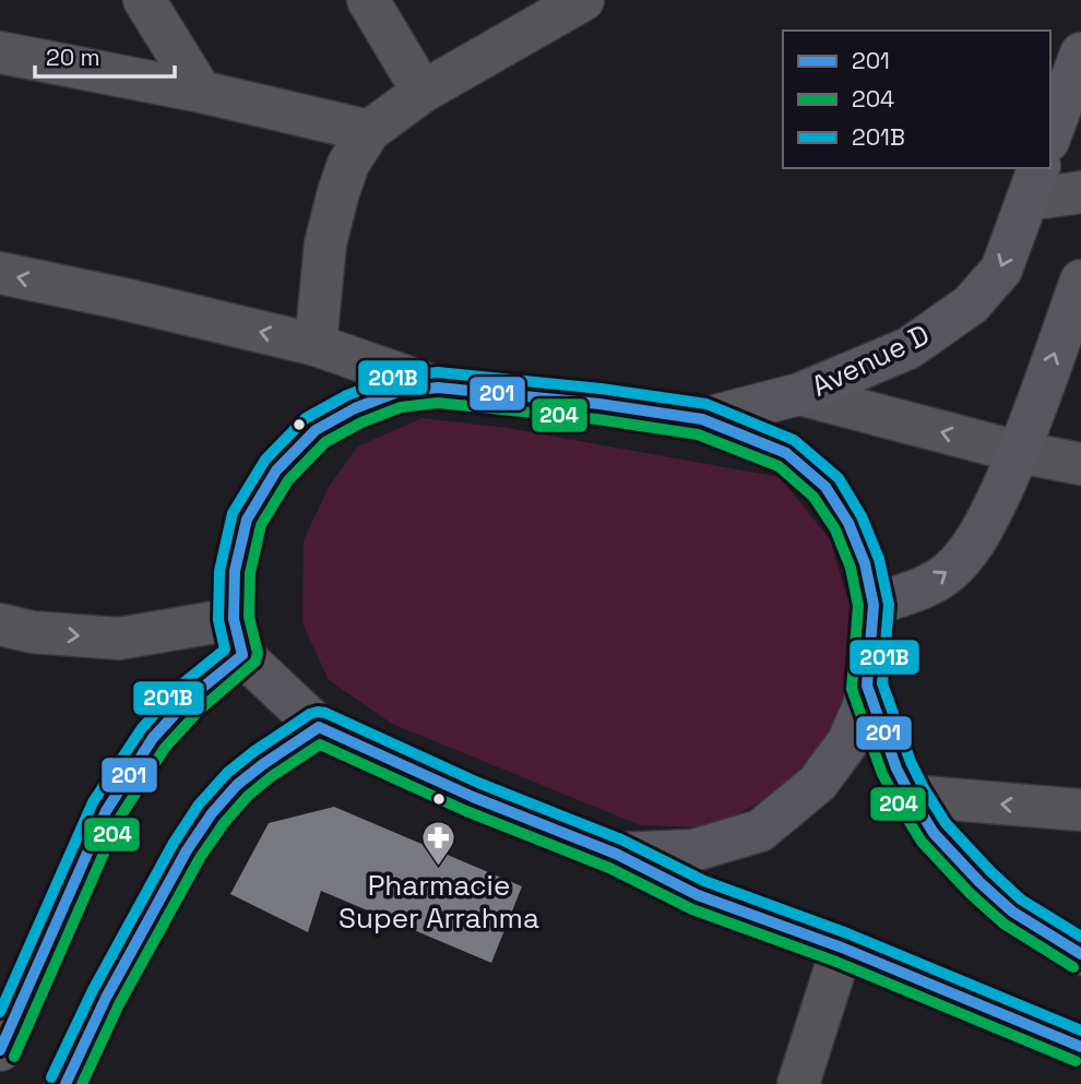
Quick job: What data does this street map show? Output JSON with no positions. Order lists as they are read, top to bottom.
{
  "streets": {
    "main road": ["Avenue D"]
  },
  "places": {
    "pharmacy": ["Pharmacie Super Arrahma"]
  },
  "lines": ["transit line 201B", "transit line 201", "transit line 204"],
  "legend": ["201", "204", "201B"],
  "scale_bar": "20 m"
}
